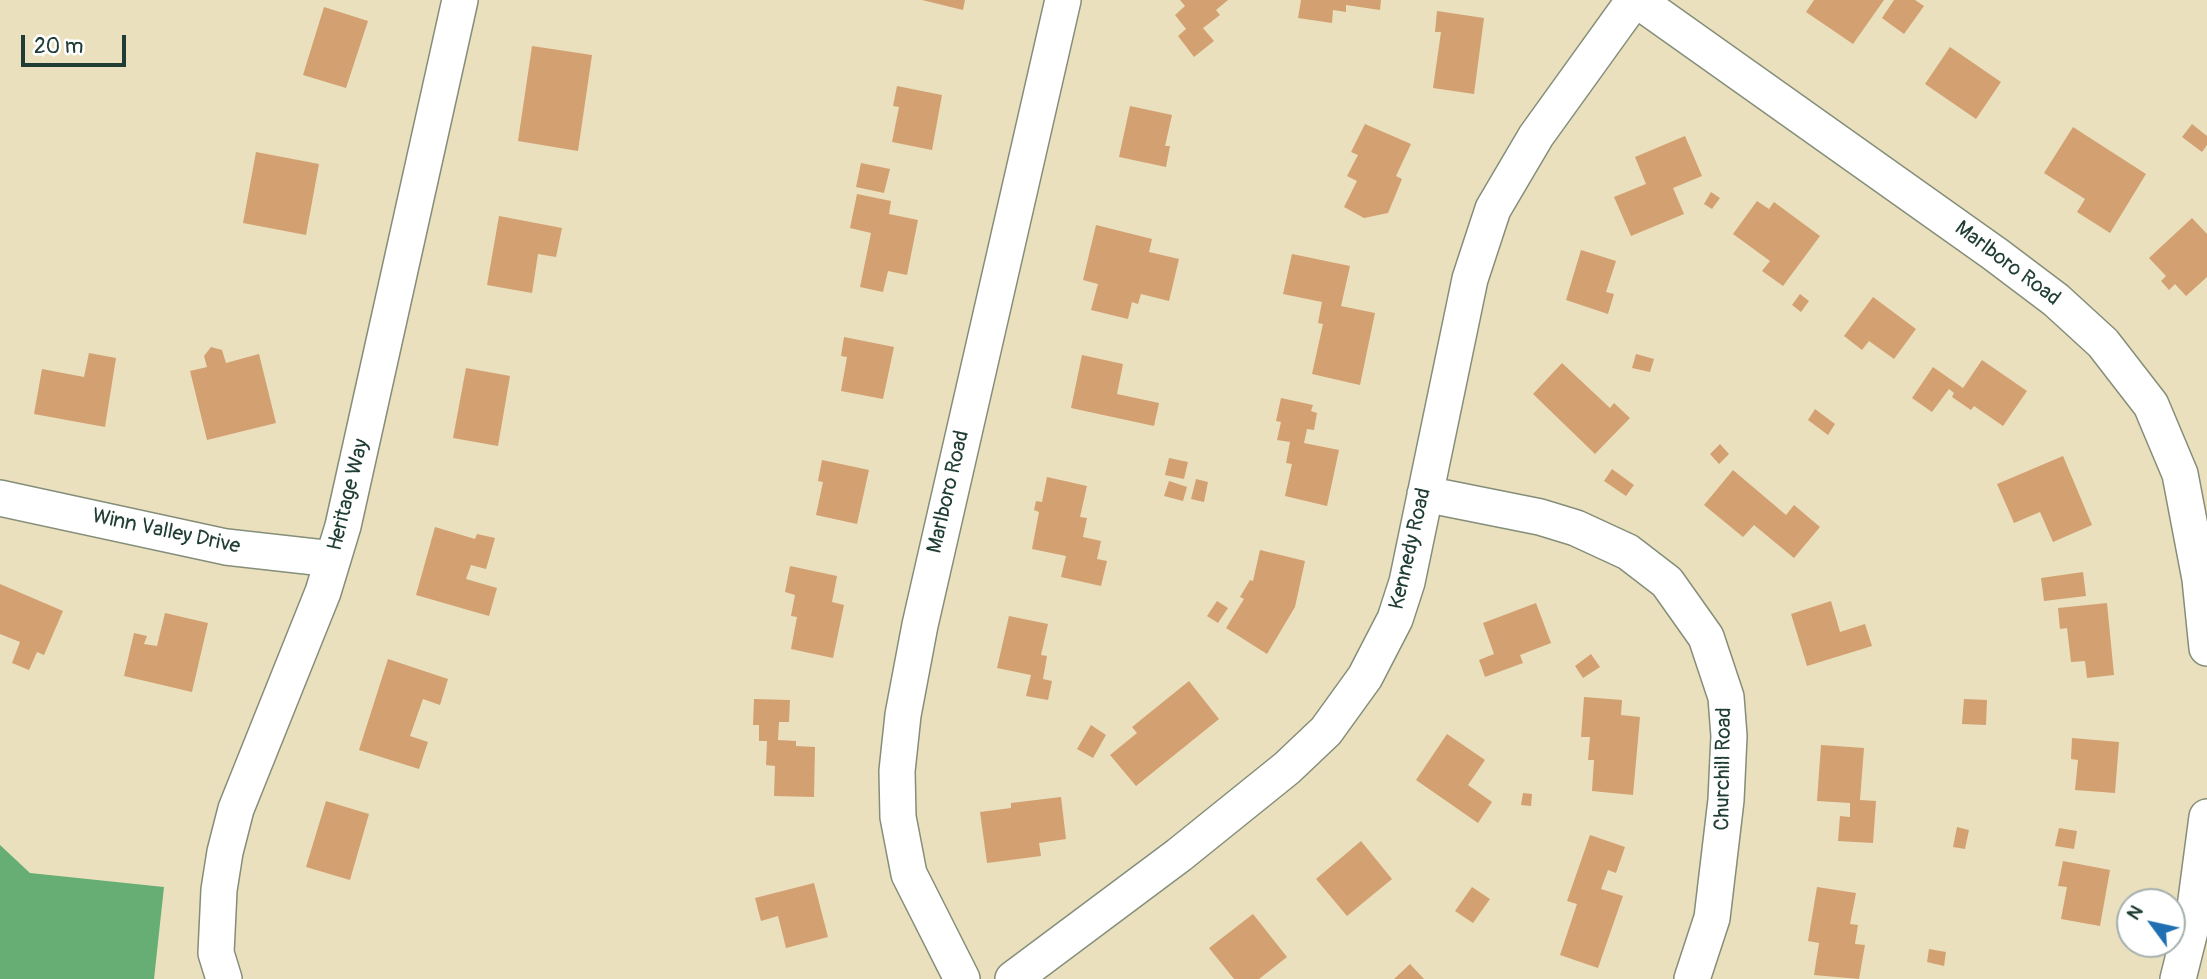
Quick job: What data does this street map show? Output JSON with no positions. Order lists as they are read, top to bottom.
{
  "streets": {
    "street": [
      "Marlboro Road",
      "Heritage Way",
      "Winn Valley Drive",
      "Kennedy Road",
      "Churchill Road"
    ]
  },
  "crossings": [
    ["Marlboro Road", "Kennedy Road"],
    ["Heritage Way", "Winn Valley Drive"],
    ["Kennedy Road", "Churchill Road"]
  ],
  "scale_bar": "20 m",
  "north": "top left"
}
